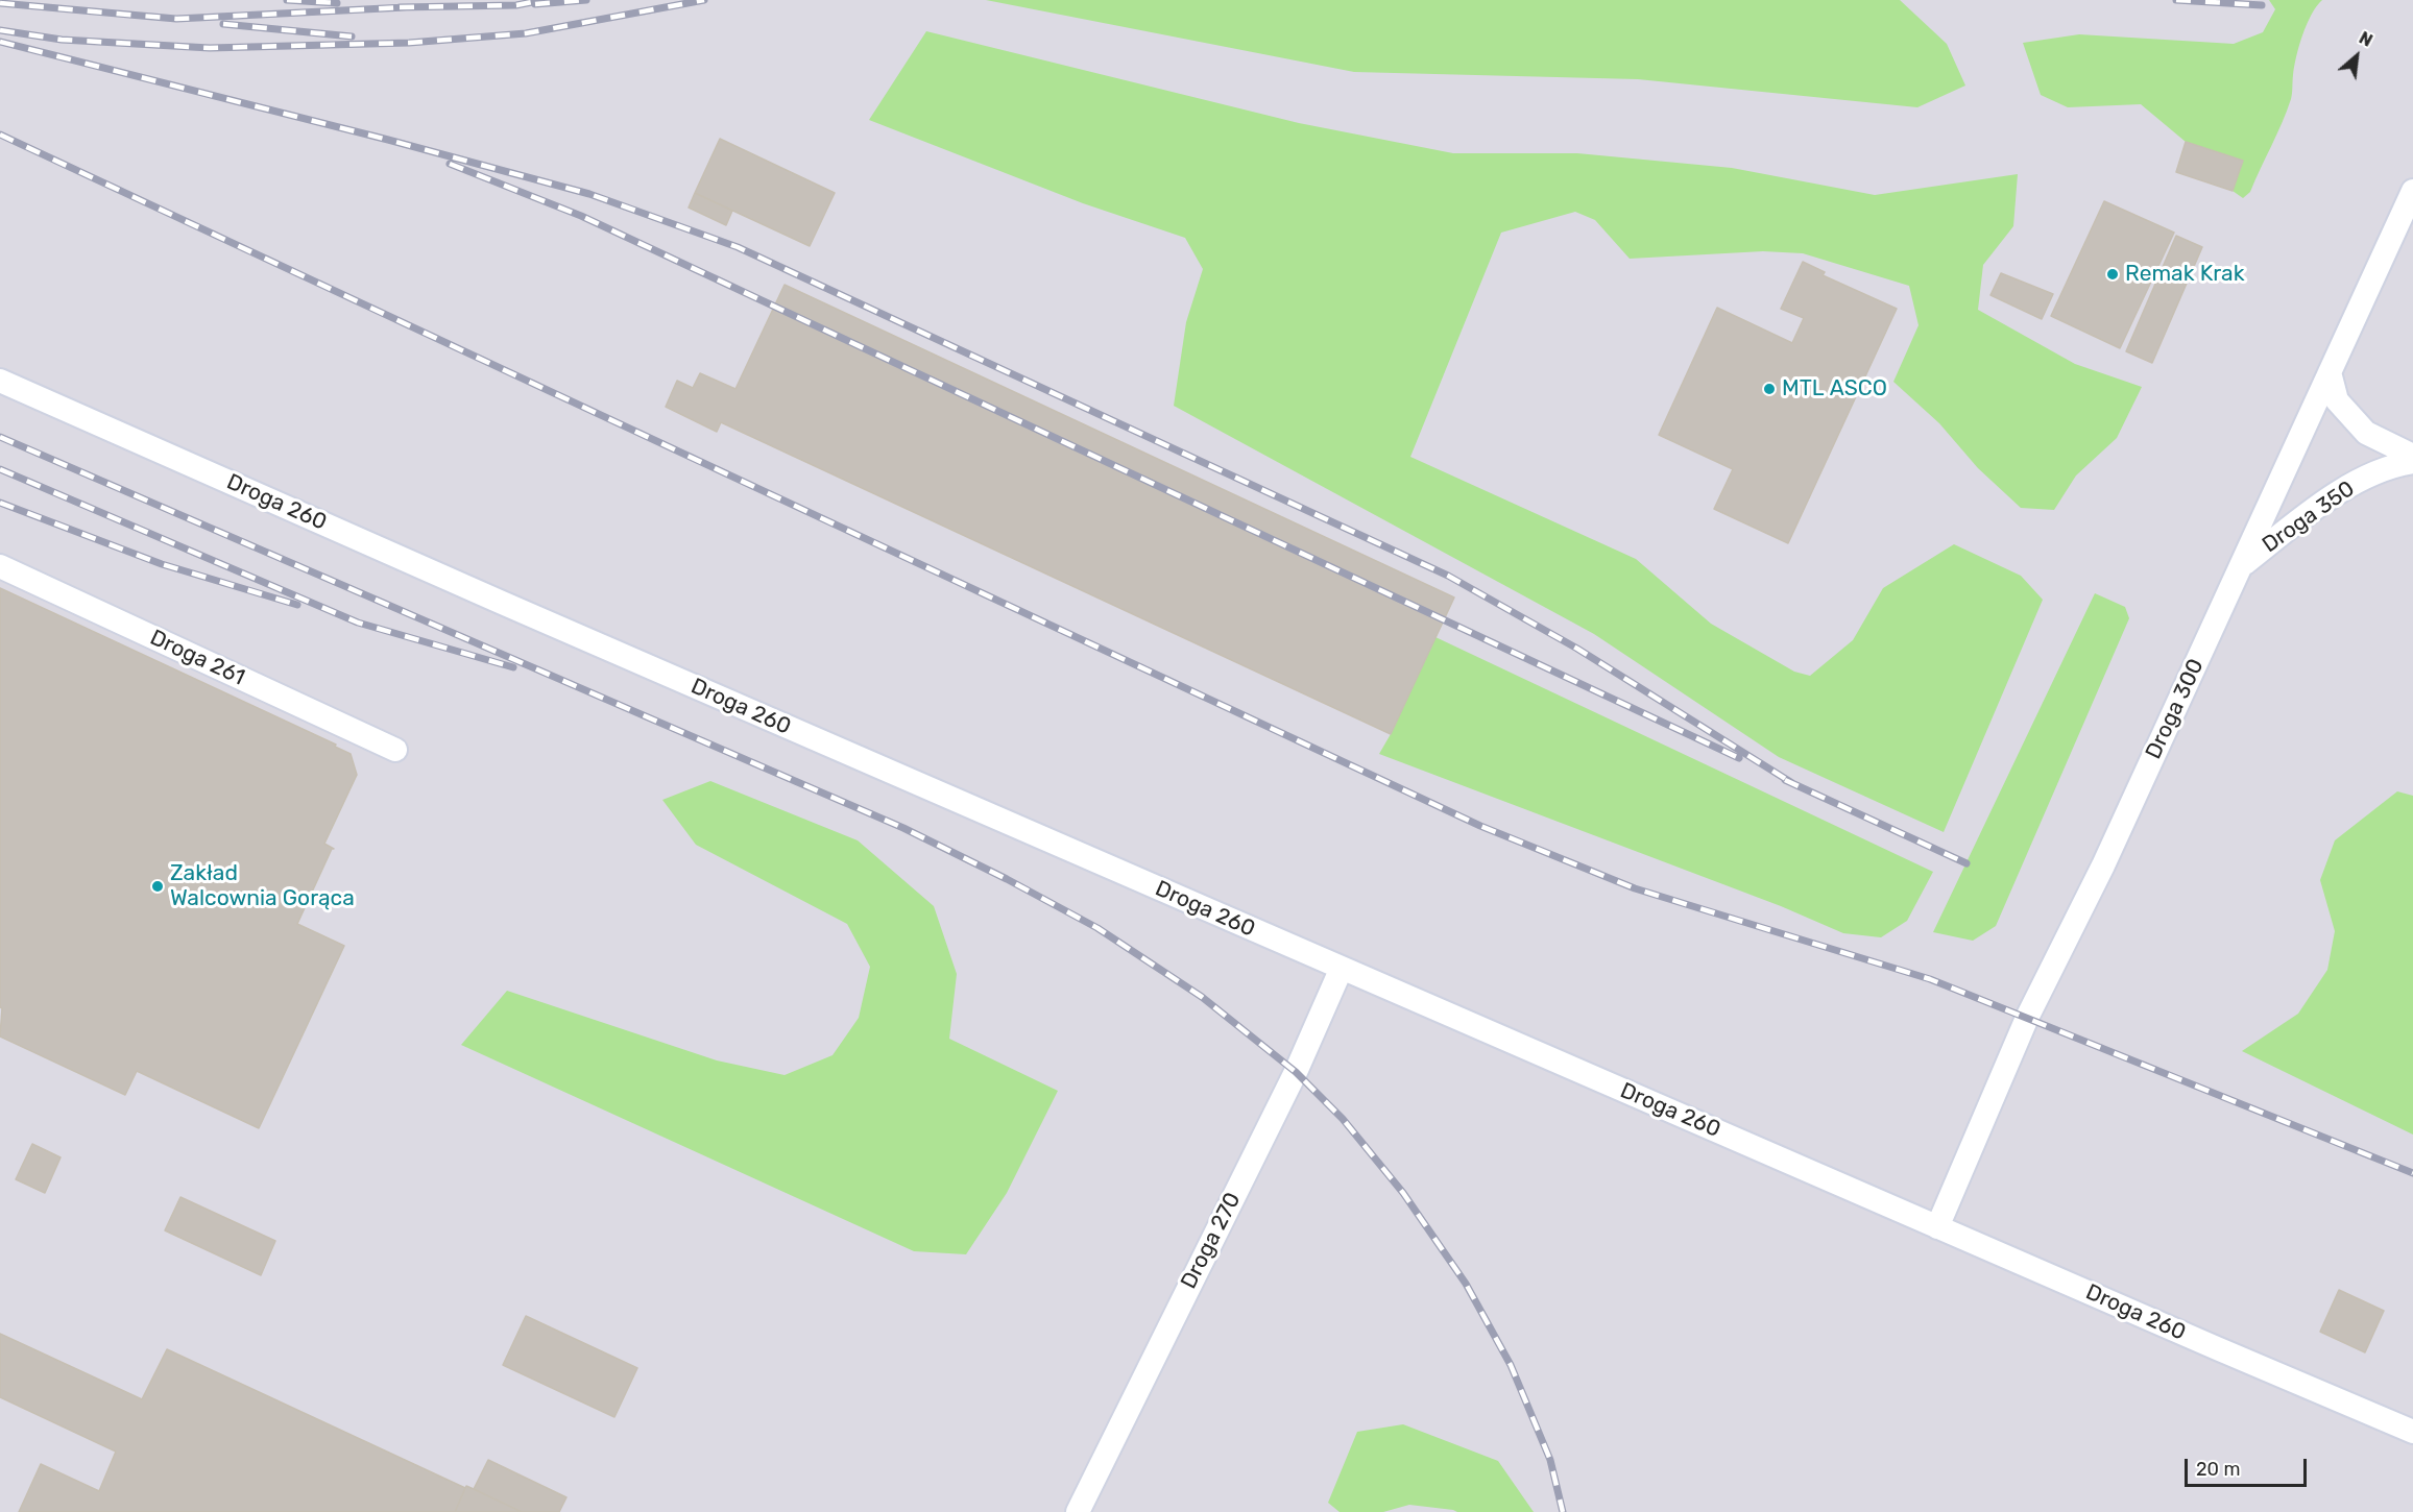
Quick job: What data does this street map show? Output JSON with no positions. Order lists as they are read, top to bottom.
{
  "streets": {
    "lane": [
      "Droga 260",
      "Droga 350",
      "Droga 261",
      "Droga 300",
      "Droga 270"
    ]
  },
  "crossings": [
    ["Droga 260", "Droga 300"],
    ["Droga 260", "Droga 270"],
    ["Droga 350", "Droga 300"]
  ],
  "places": ["Remak Krak", "MTL ASCO", "Zakład Walcownia Gorąca"],
  "scale_bar": "20 m",
  "north": "top right"
}
